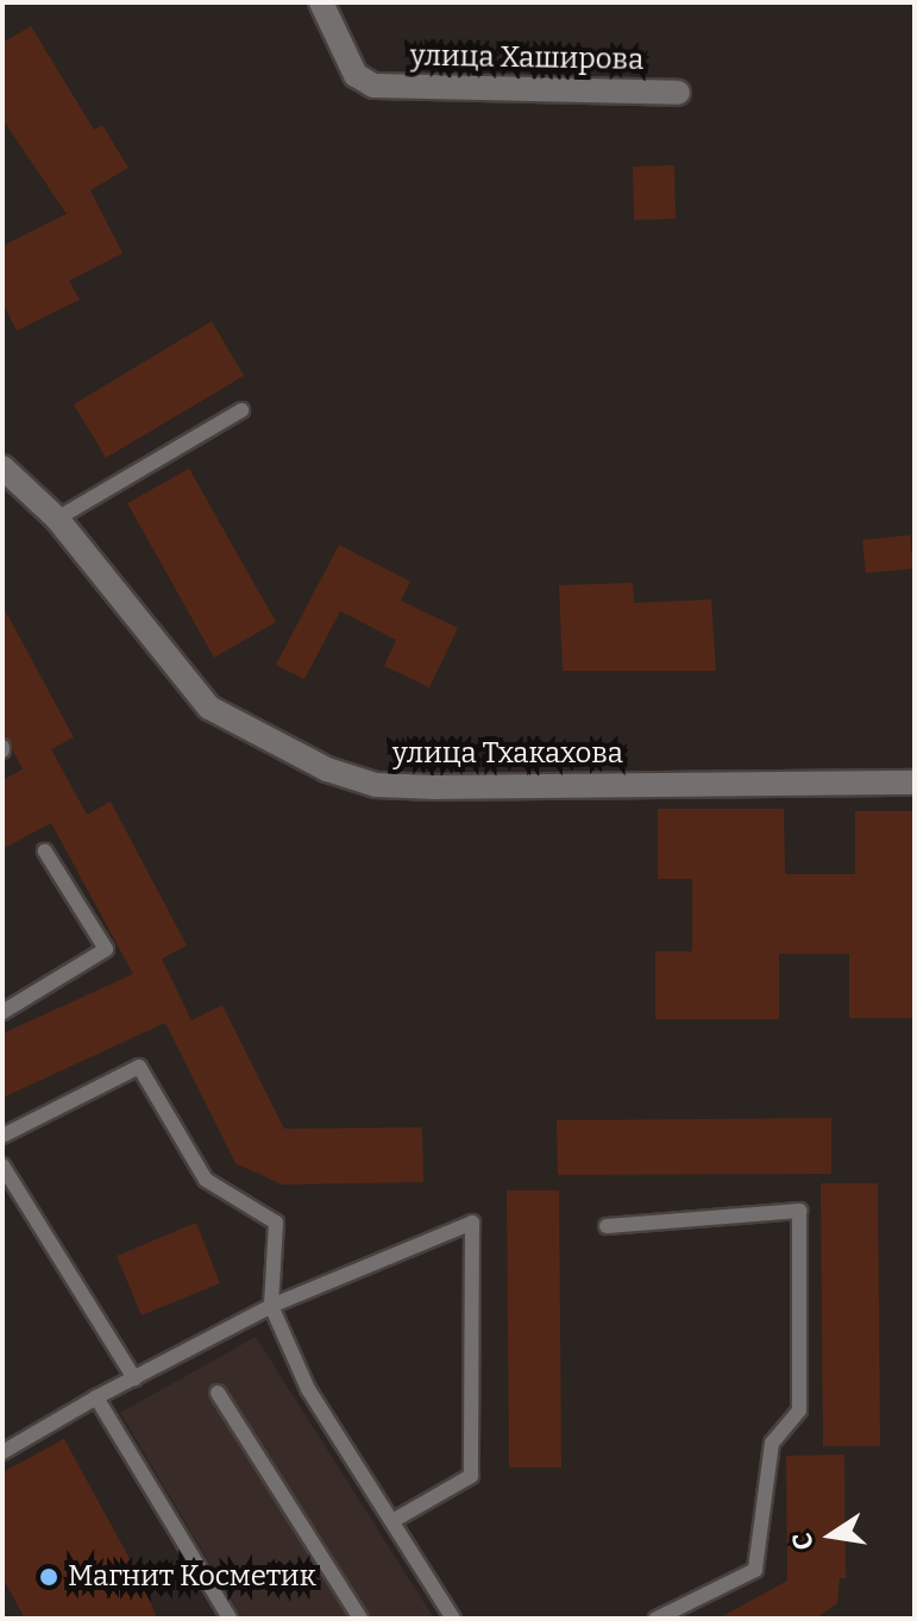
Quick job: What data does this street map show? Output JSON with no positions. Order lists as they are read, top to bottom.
{
  "streets": {
    "street": ["улица Хаширова", "улица Тхакахова"]
  },
  "places": ["Магнит Косметик"],
  "north": "left"
}
